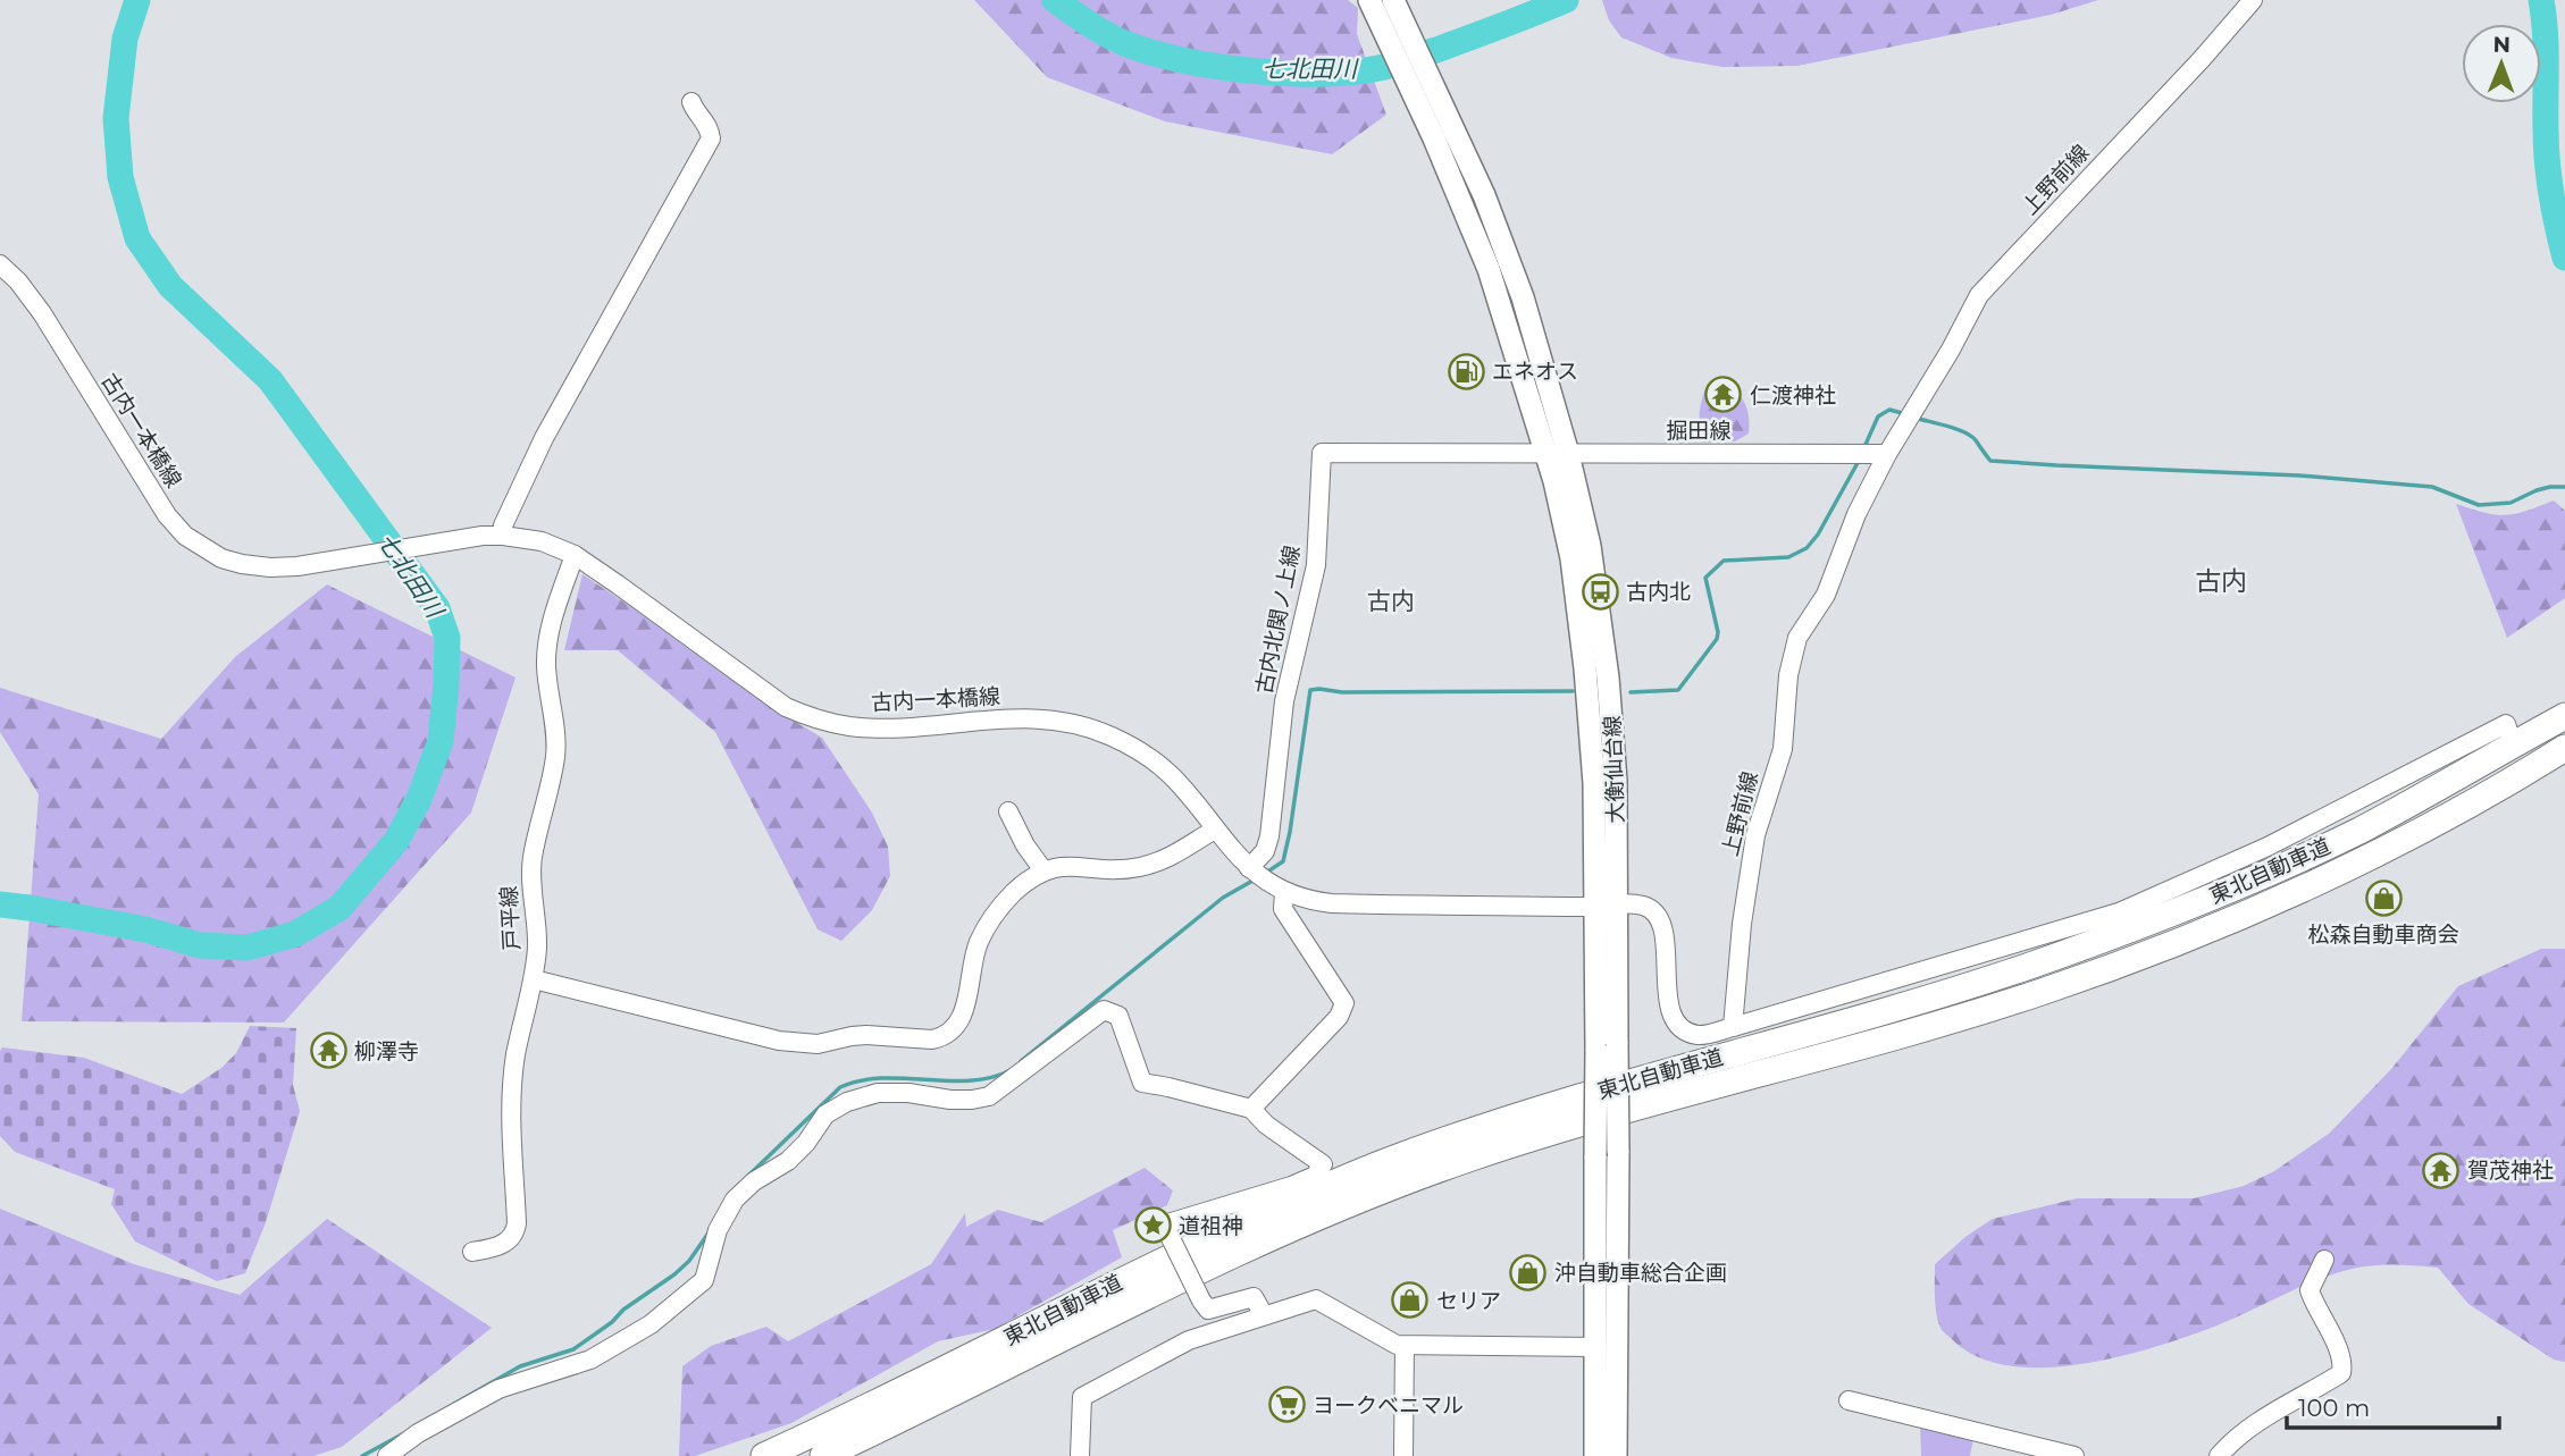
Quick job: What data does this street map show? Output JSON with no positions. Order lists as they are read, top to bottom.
{
  "streets": {
    "highway": ["東北自動車道"],
    "main road": ["大衡仙台線"],
    "street": [
      "上野前線",
      "古内一本橋線",
      "掘田線",
      "古内北関ノ上線",
      "戸平線"
    ]
  },
  "crossings": [
    ["上野前線", "掘田線"],
    ["古内一本橋線", "古内北関ノ上線"],
    ["古内一本橋線", "戸平線"],
    ["掘田線", "古内北関ノ上線"],
    ["掘田線", "大衡仙台線"],
    ["古内北関ノ上線", "大衡仙台線"]
  ],
  "districts": ["古内", "古内"],
  "water": ["七北田川"],
  "places": {
    "fuel station": ["エネオス"],
    "temple": ["仁渡神社", "柳澤寺", "賀茂神社"],
    "bus stop": ["古内北"],
    "shop": ["松森自動車商会", "沖自動車総合企画", "セリア"],
    "place": ["道祖神"],
    "supermarket": ["ヨークベニマル"]
  },
  "scale_bar": "100 m",
  "north": "top"
}
